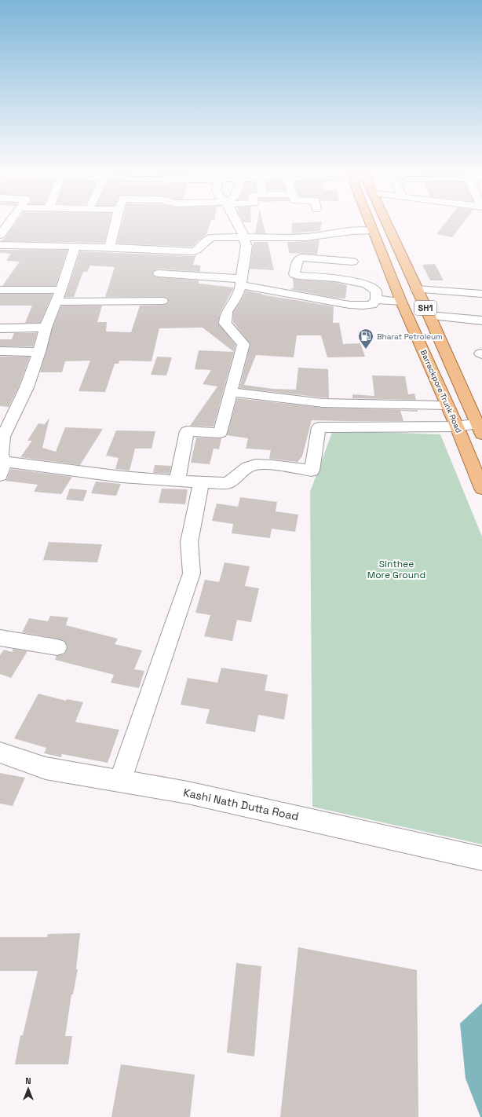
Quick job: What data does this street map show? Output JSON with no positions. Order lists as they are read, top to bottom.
{
  "streets": {
    "main road": ["SH1", "Barrackpore Trunk Road"],
    "street": ["Kashi Nath Dutta Road"]
  },
  "parks": ["Sinthee More Ground"],
  "places": {
    "fuel station": ["Bharat Petroleum"]
  },
  "north": "top"
}
